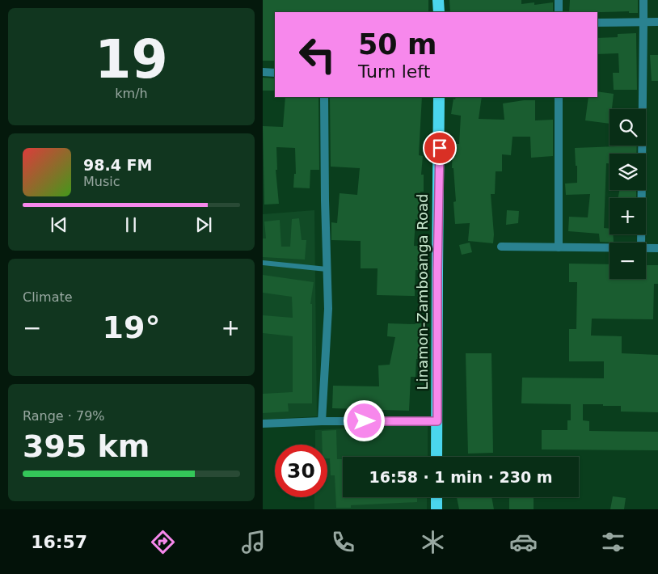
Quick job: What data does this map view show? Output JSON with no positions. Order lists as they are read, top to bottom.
{
  "streets": {
    "highway": ["Linamon-Zamboanga Road"]
  },
  "page": {
    "tile": [
      ["19", "km/h"],
      "Climate",
      ["Range · 79%", "395 km"]
    ],
    "turn": ["50 m", "Turn left"],
    "map_buttons": ["+", "−"],
    "song": ["98.4 FM", "Music"],
    "heat": ["−", "19°", "+"],
    "limit": "30",
    "trip": "16:58 · 1 min · 230 m",
    "tabs": "16:57"
  }
}
